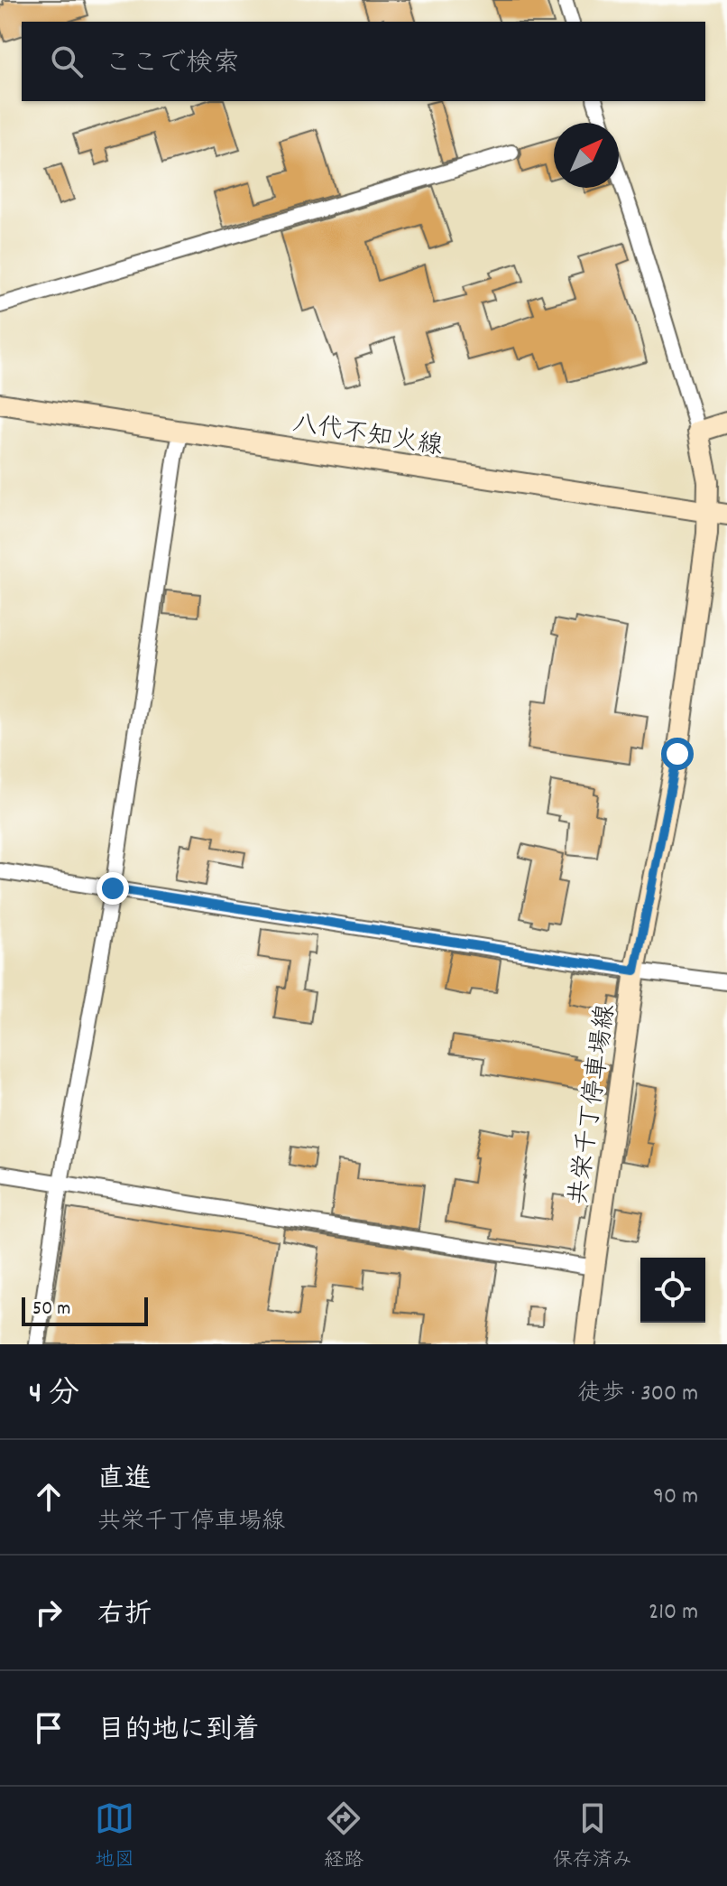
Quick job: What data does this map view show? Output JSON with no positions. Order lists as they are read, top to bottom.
{
  "streets": {
    "main road": ["八代不知火線", "共栄千丁停車場線"]
  },
  "crossings": [
    ["八代不知火線", "共栄千丁停車場線"]
  ],
  "scale_bar": "50 m",
  "north": "top right",
  "page": {
    "search": "ここで検索",
    "scale": "50 m",
    "heading": ["4 分", "徒歩 · 300 m"],
    "list": [
      ["直進", "共栄千丁停車場線", "90 m"],
      ["右折", "210 m"],
      "目的地に到着"
    ],
    "nav": ["地図", "経路", "保存済み"]
  }
}
